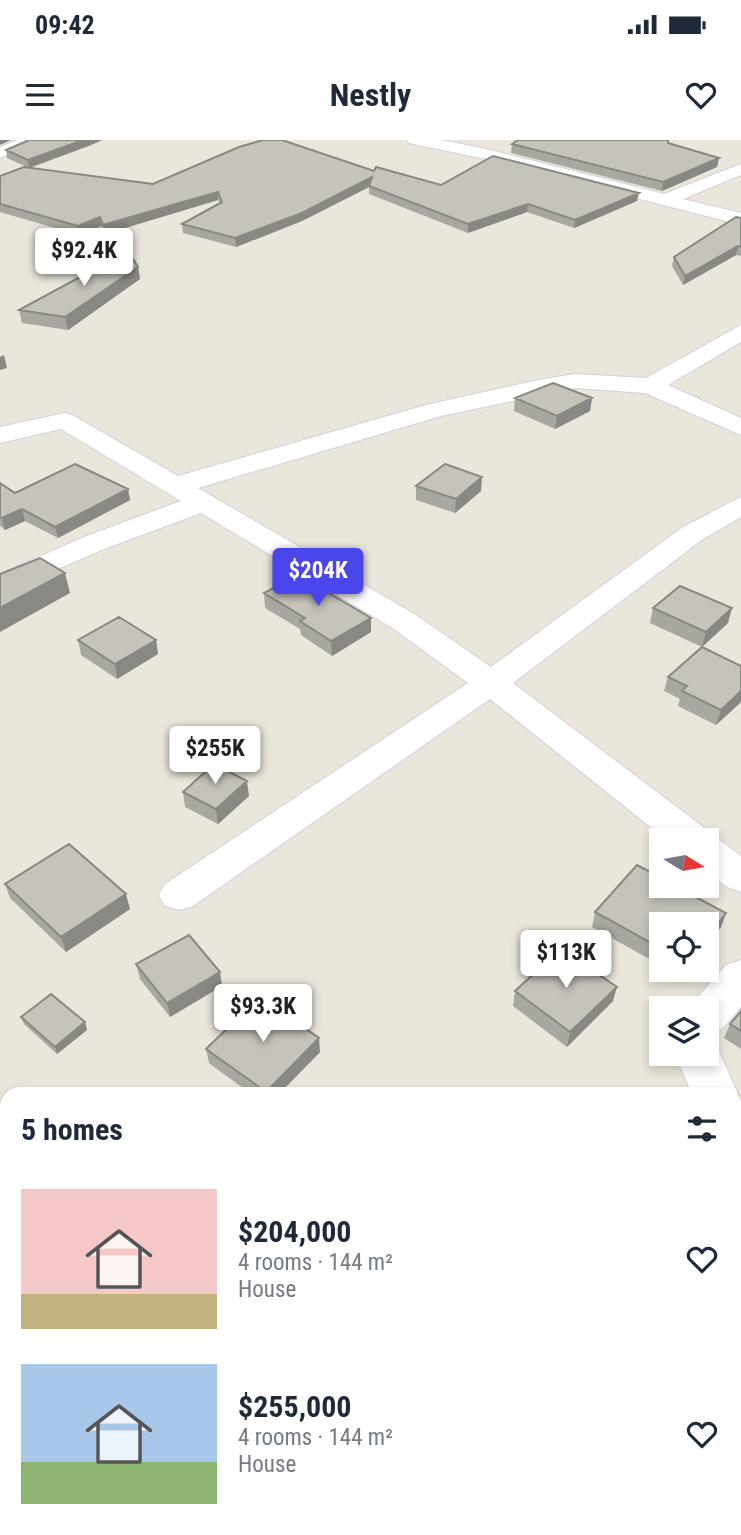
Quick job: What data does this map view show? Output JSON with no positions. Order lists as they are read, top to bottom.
{
  "north": "right",
  "page": {
    "status": "09:42",
    "header": "Nestly",
    "price": [
      "$92.4K",
      "$204K",
      "$255K",
      "$113K",
      "$93.3K"
    ],
    "heading": "5 homes",
    "list": [
      {
        "name": "$204,000",
        "note": "4 rooms · 144 m² · House"
      },
      {
        "name": "$255,000",
        "note": "4 rooms · 144 m² · House"
      }
    ]
  }
}
